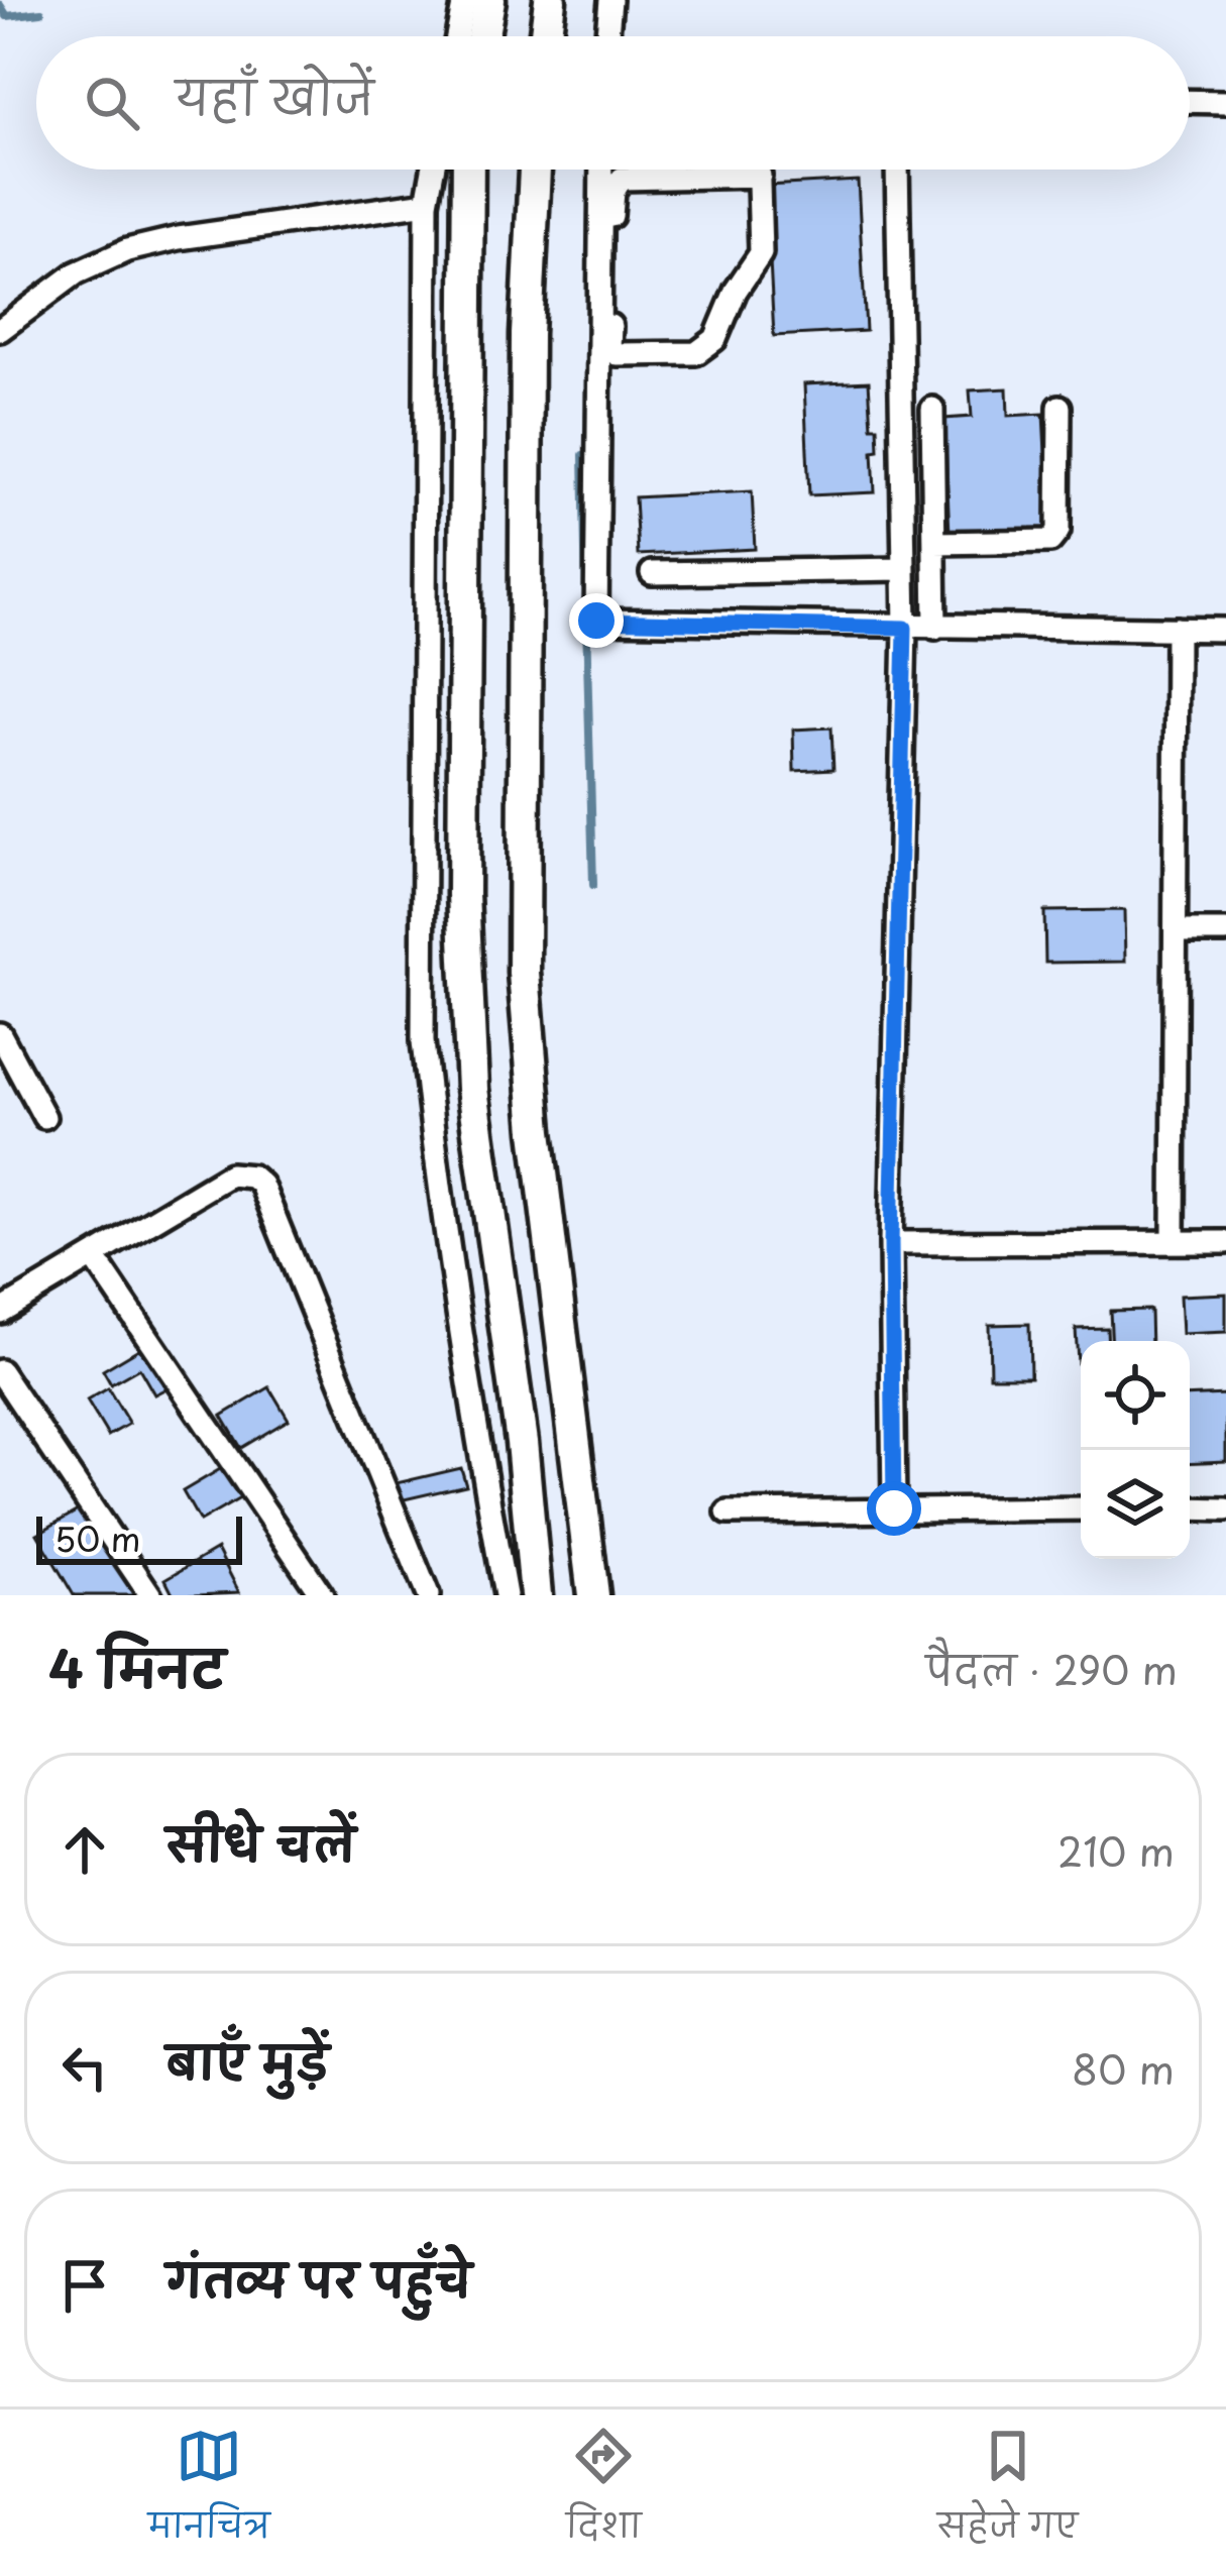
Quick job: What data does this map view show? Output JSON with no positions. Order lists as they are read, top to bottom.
{
  "scale_bar": "50 m",
  "page": {
    "search": "यहाँ खोजें",
    "scale": "50 m",
    "heading": ["4 मिनट", "पैदल · 290 m"],
    "list": [
      ["सीधे चलें", "210 m"],
      ["बाएँ मुड़ें", "80 m"],
      "गंतव्य पर पहुँचे"
    ],
    "nav": ["मानचित्र", "दिशा", "सहेजे गए"]
  }
}
